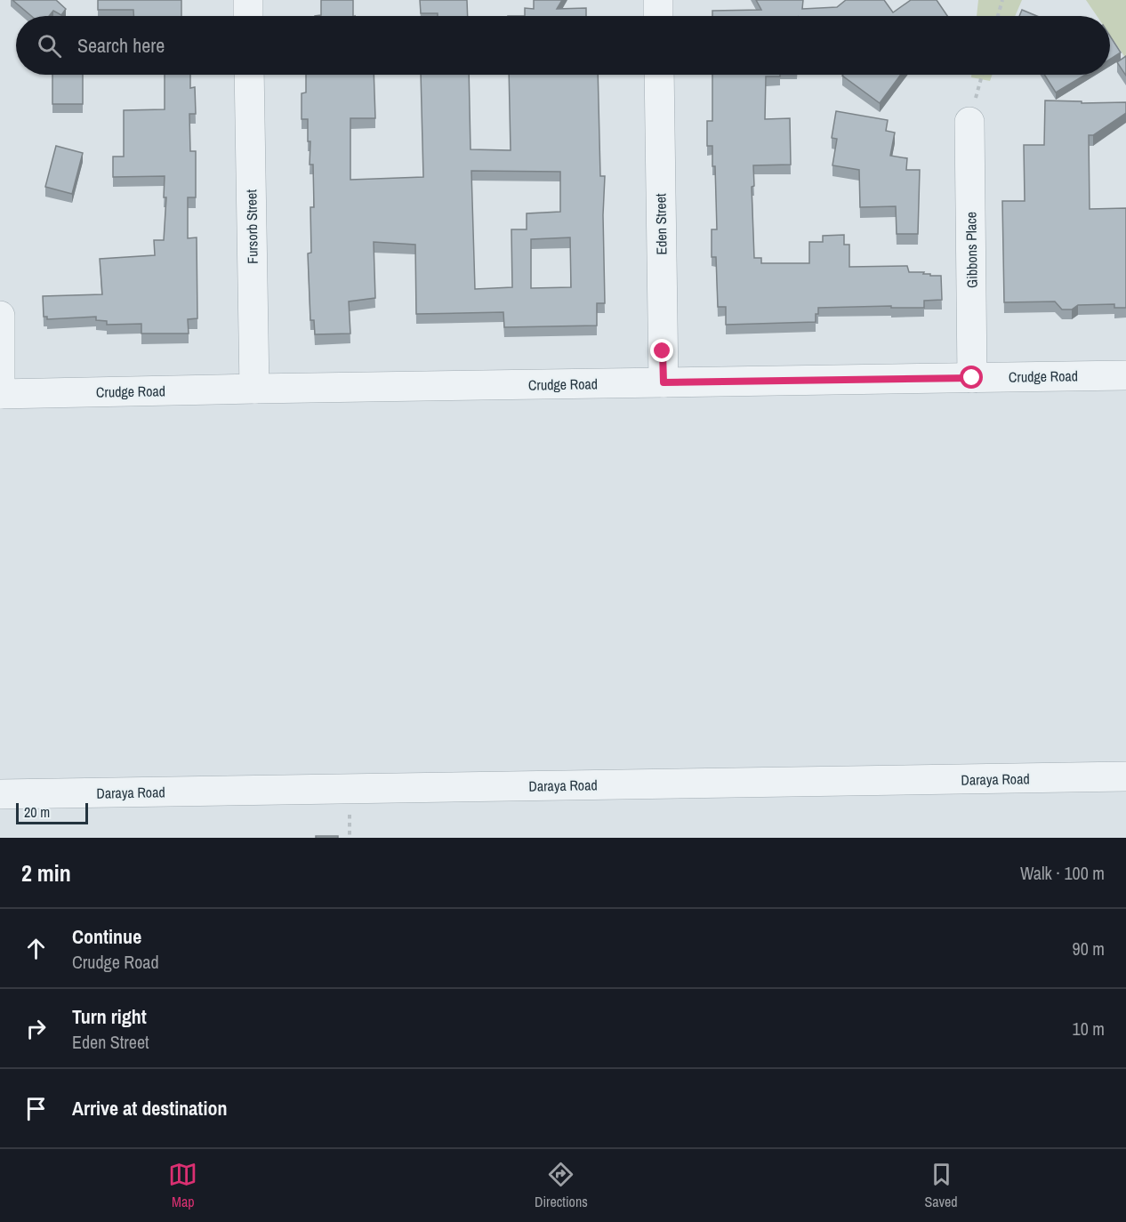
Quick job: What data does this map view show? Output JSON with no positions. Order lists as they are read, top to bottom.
{
  "streets": {
    "street": [
      "Eden Street",
      "Fursorb Street",
      "Gibbons Place",
      "Crudge Road",
      "Daraya Road"
    ]
  },
  "crossings": [
    ["Eden Street", "Crudge Road"],
    ["Fursorb Street", "Crudge Road"],
    ["Gibbons Place", "Crudge Road"]
  ],
  "scale_bar": "20 m",
  "page": {
    "search": "Search here",
    "scale": "20 m",
    "heading": ["2 min", "Walk · 100 m"],
    "list": [
      ["Continue", "Crudge Road", "90 m"],
      ["Turn right", "Eden Street", "10 m"],
      "Arrive at destination"
    ],
    "nav": ["Map", "Directions", "Saved"]
  }
}
